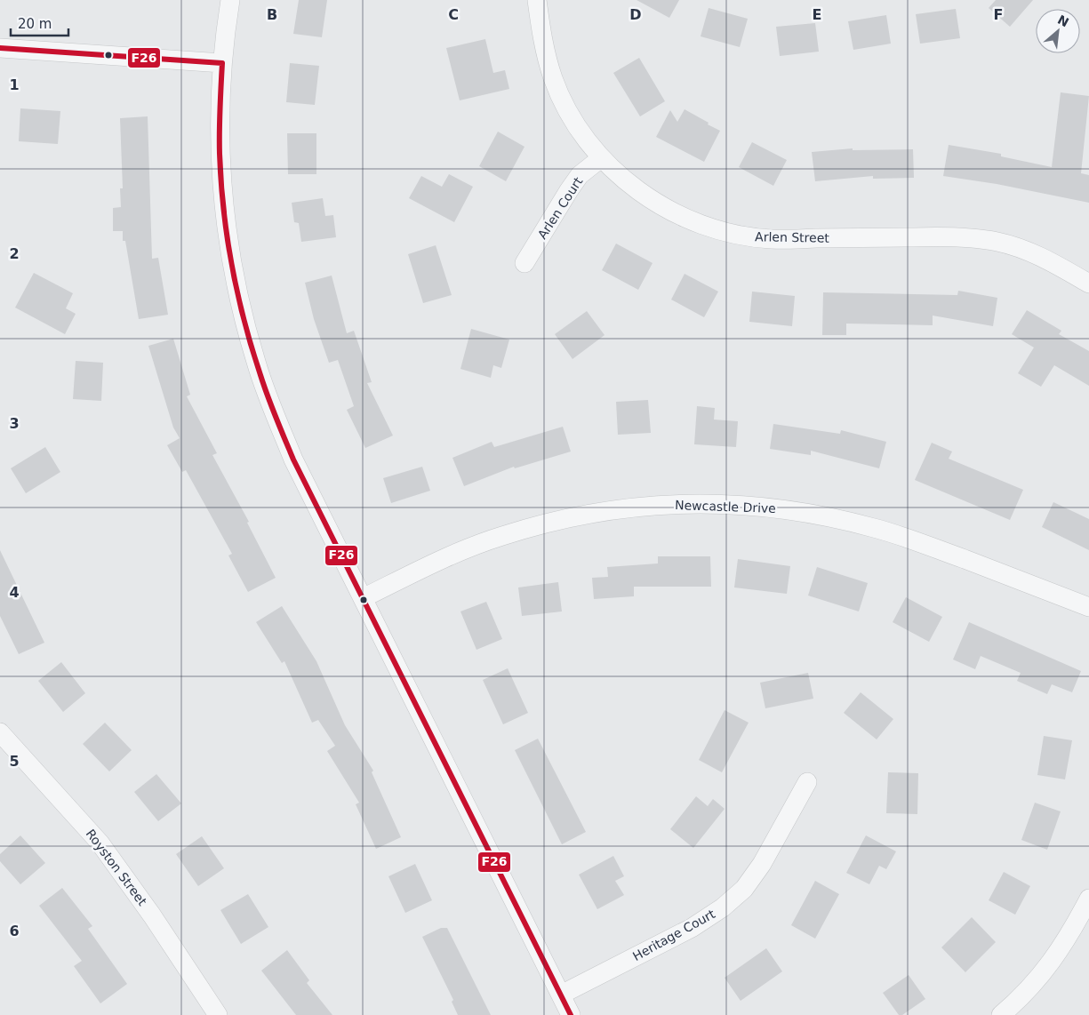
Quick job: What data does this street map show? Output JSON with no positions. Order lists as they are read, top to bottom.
{
  "streets": {
    "street": [
      "Arlen Court",
      "Arlen Street",
      "Newcastle Drive",
      "Royston Street",
      "Heritage Court"
    ]
  },
  "crossings": [
    ["Arlen Court", "Arlen Street"]
  ],
  "lines": ["transit line F26"],
  "scale_bar": "20 m",
  "north": "top right",
  "grid": {
    "columns": [
      "B",
      "C",
      "D",
      "E",
      "F"
    ],
    "rows": [
      "1",
      "2",
      "3",
      "4",
      "5",
      "6"
    ]
  }
}
